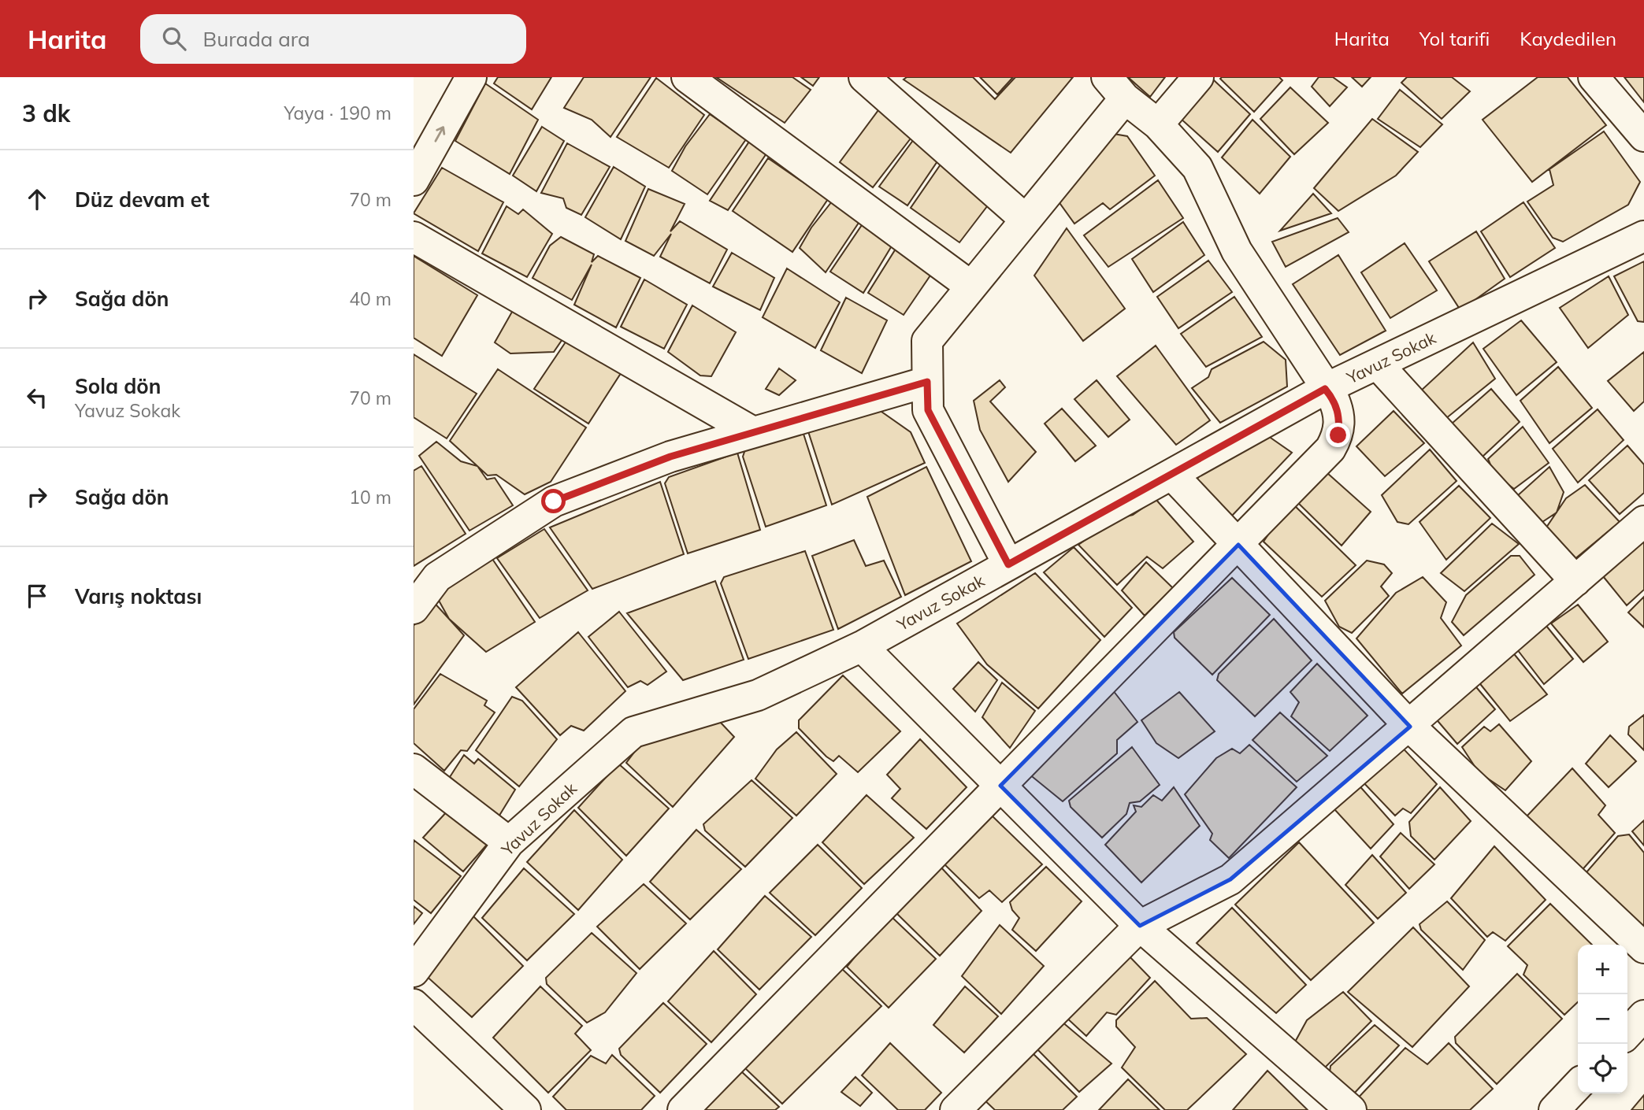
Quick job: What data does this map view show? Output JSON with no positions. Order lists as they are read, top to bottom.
{
  "streets": {
    "street": ["Yavuz Sokak"]
  },
  "page": {
    "header": "Harita",
    "search": "Burada ara",
    "nav": ["Harita", "Yol tarifi", "Kaydedilen"],
    "heading": ["3 dk", "Yaya · 190 m"],
    "list": [
      ["Düz devam et", "70 m"],
      ["Sağa dön", "40 m"],
      ["Sola dön", "Yavuz Sokak", "70 m"],
      ["Sağa dön", "10 m"],
      "Varış noktası"
    ],
    "map_buttons": ["+", "−"]
  }
}
